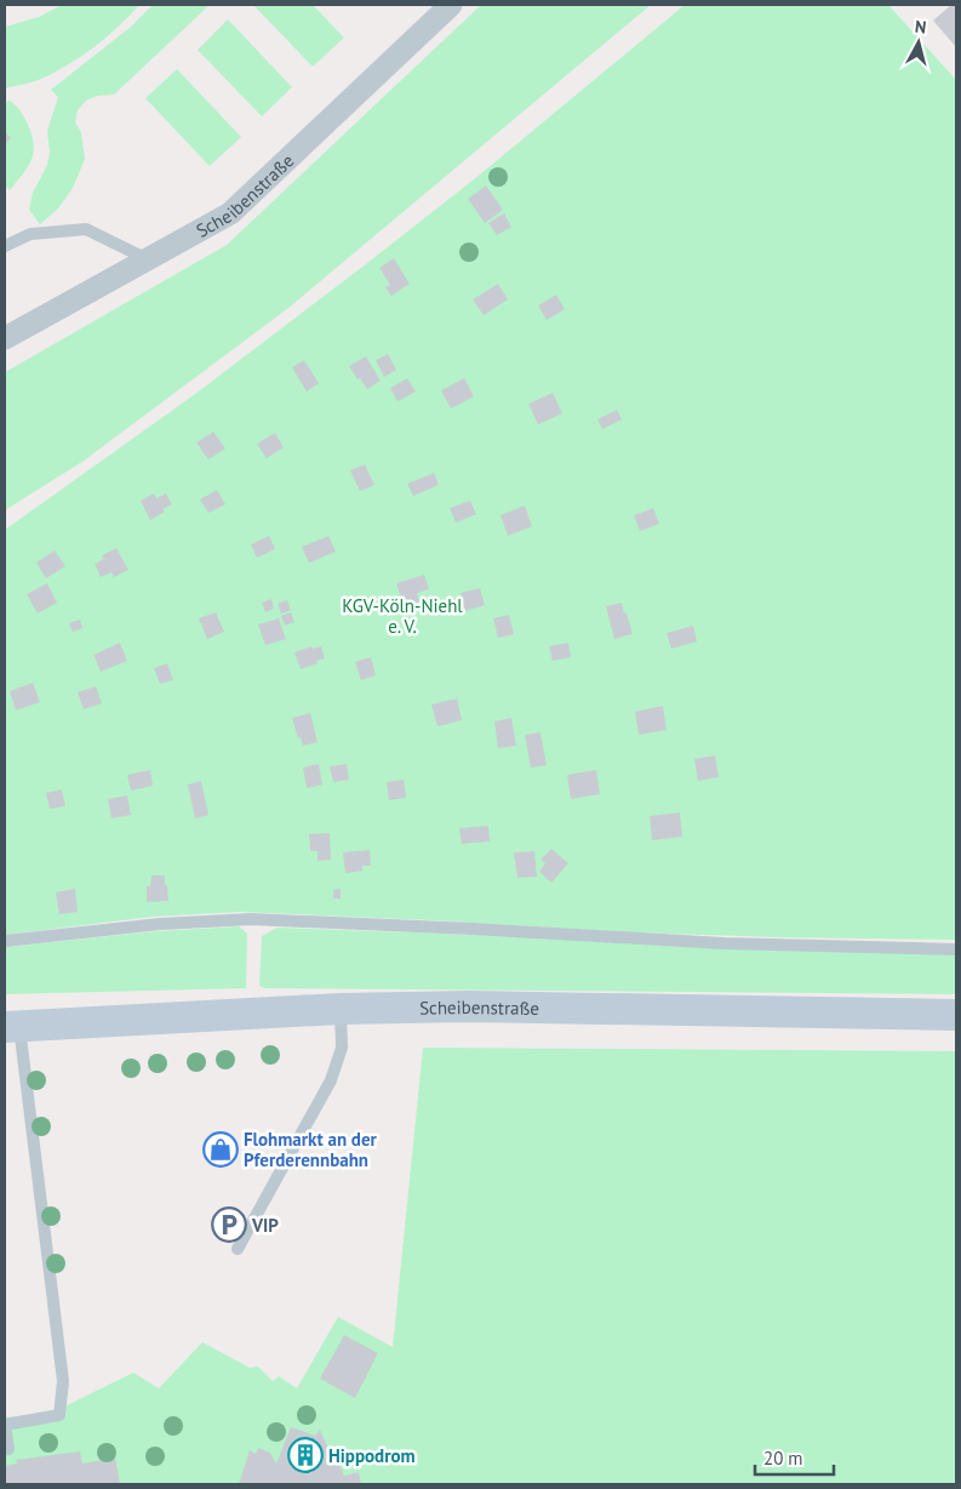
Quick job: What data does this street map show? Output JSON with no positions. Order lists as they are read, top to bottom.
{
  "streets": {
    "street": ["Scheibenstraße"]
  },
  "parks": ["KGV-Köln-Niehl e. V."],
  "places": {
    "shop": ["Flohmarkt an der Pferderennbahn"],
    "parking": ["VIP"],
    "building": ["Hippodrom"]
  },
  "scale_bar": "20 m",
  "north": "top"
}
